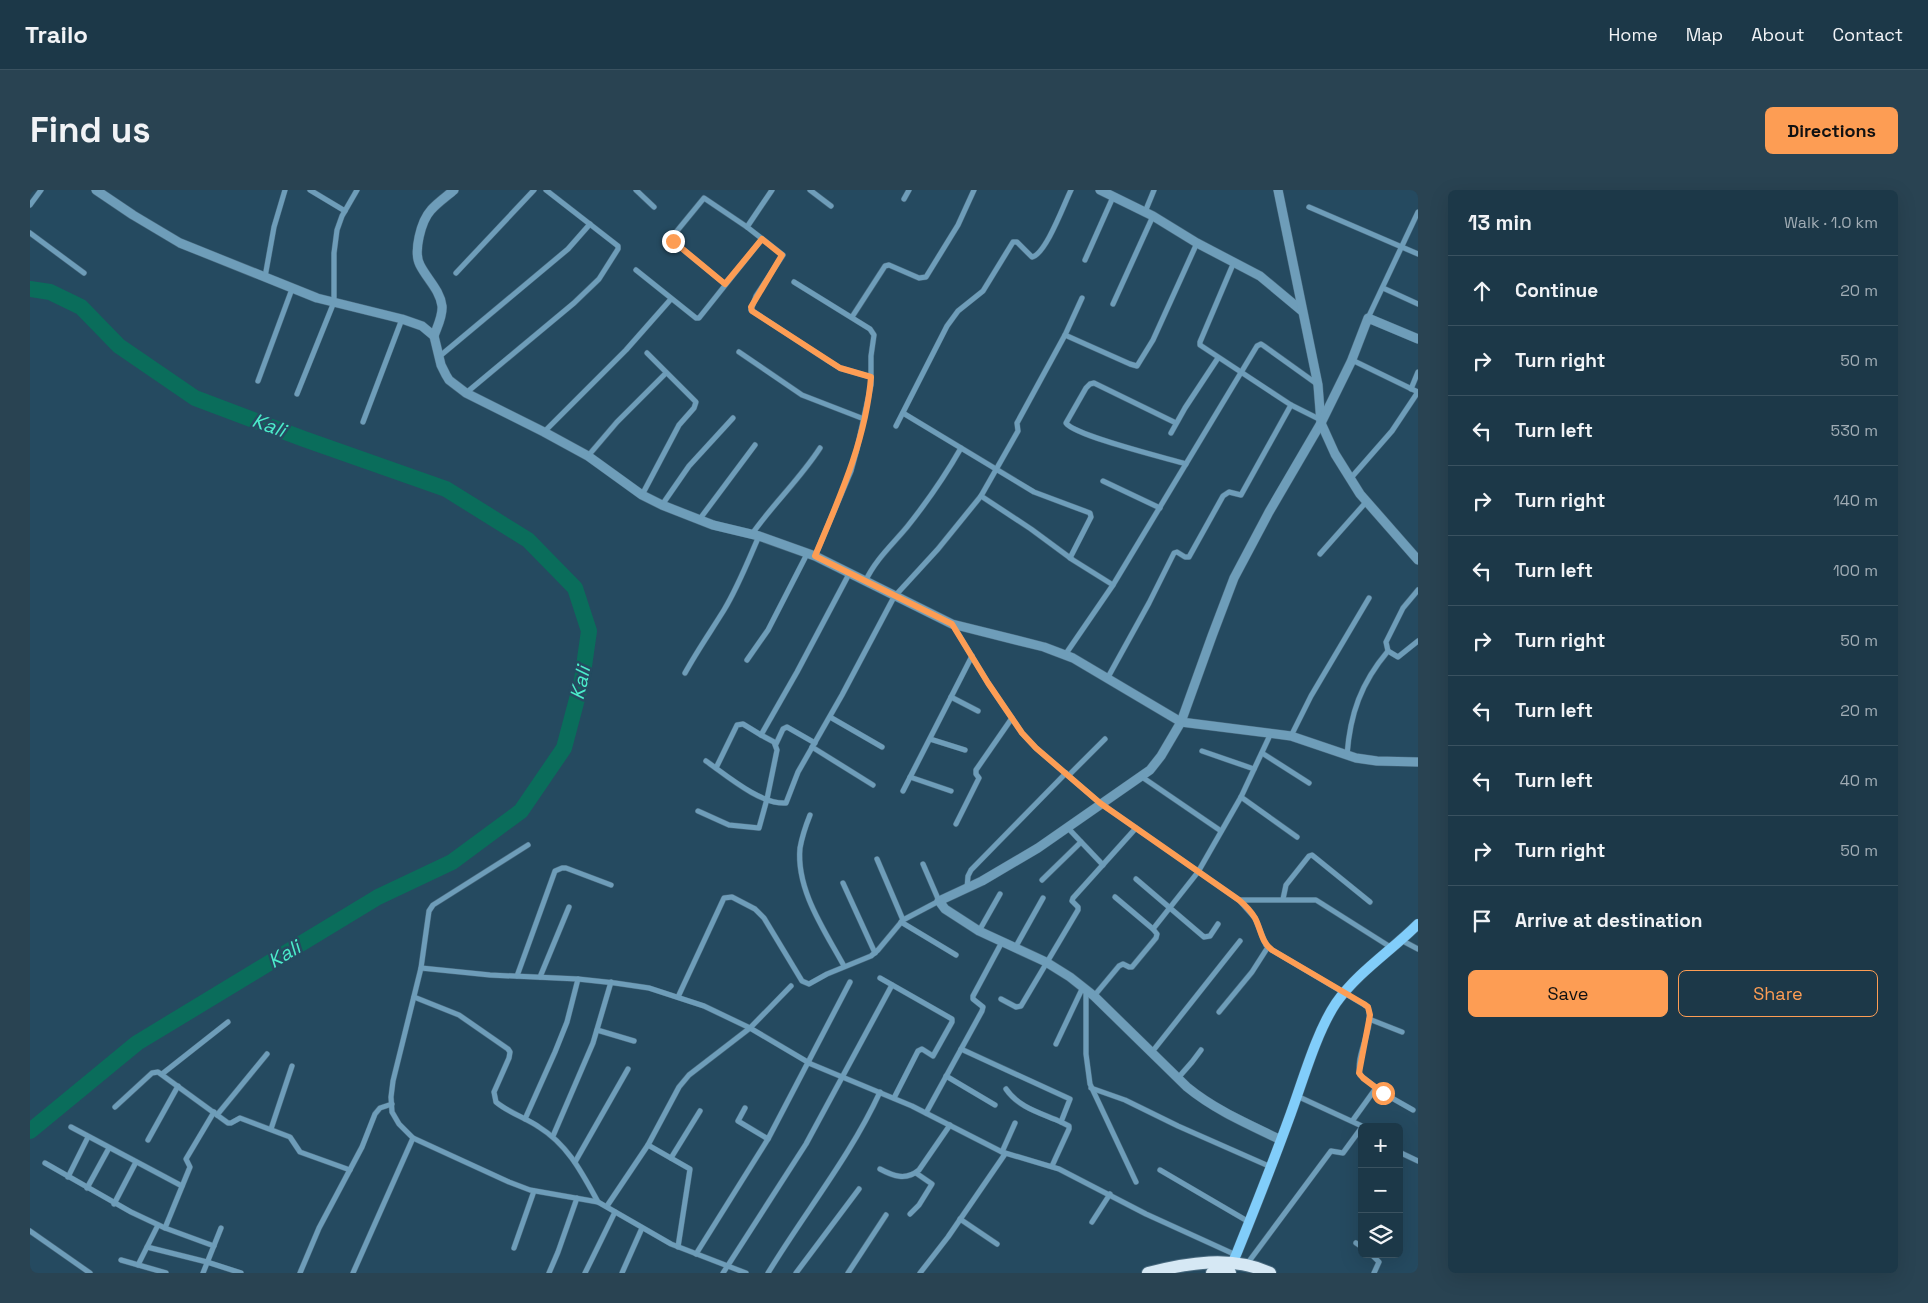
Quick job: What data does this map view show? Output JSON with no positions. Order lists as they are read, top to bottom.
{
  "water": ["Kali"],
  "page": {
    "header": "Trailo",
    "nav": [
      "Home",
      "Map",
      "About",
      "Contact"
    ],
    "buttons": [
      "Directions",
      ["Save", "Share"]
    ],
    "title": "Find us",
    "heading": ["13 min", "Walk · 1.0 km"],
    "list": [
      ["Continue", "20 m"],
      ["Turn right", "50 m"],
      ["Turn left", "530 m"],
      ["Turn right", "140 m"],
      ["Turn left", "100 m"],
      ["Turn right", "50 m"],
      ["Turn left", "20 m"],
      ["Turn left", "40 m"],
      ["Turn right", "50 m"],
      "Arrive at destination"
    ],
    "map_buttons": ["+", "−"]
  }
}
